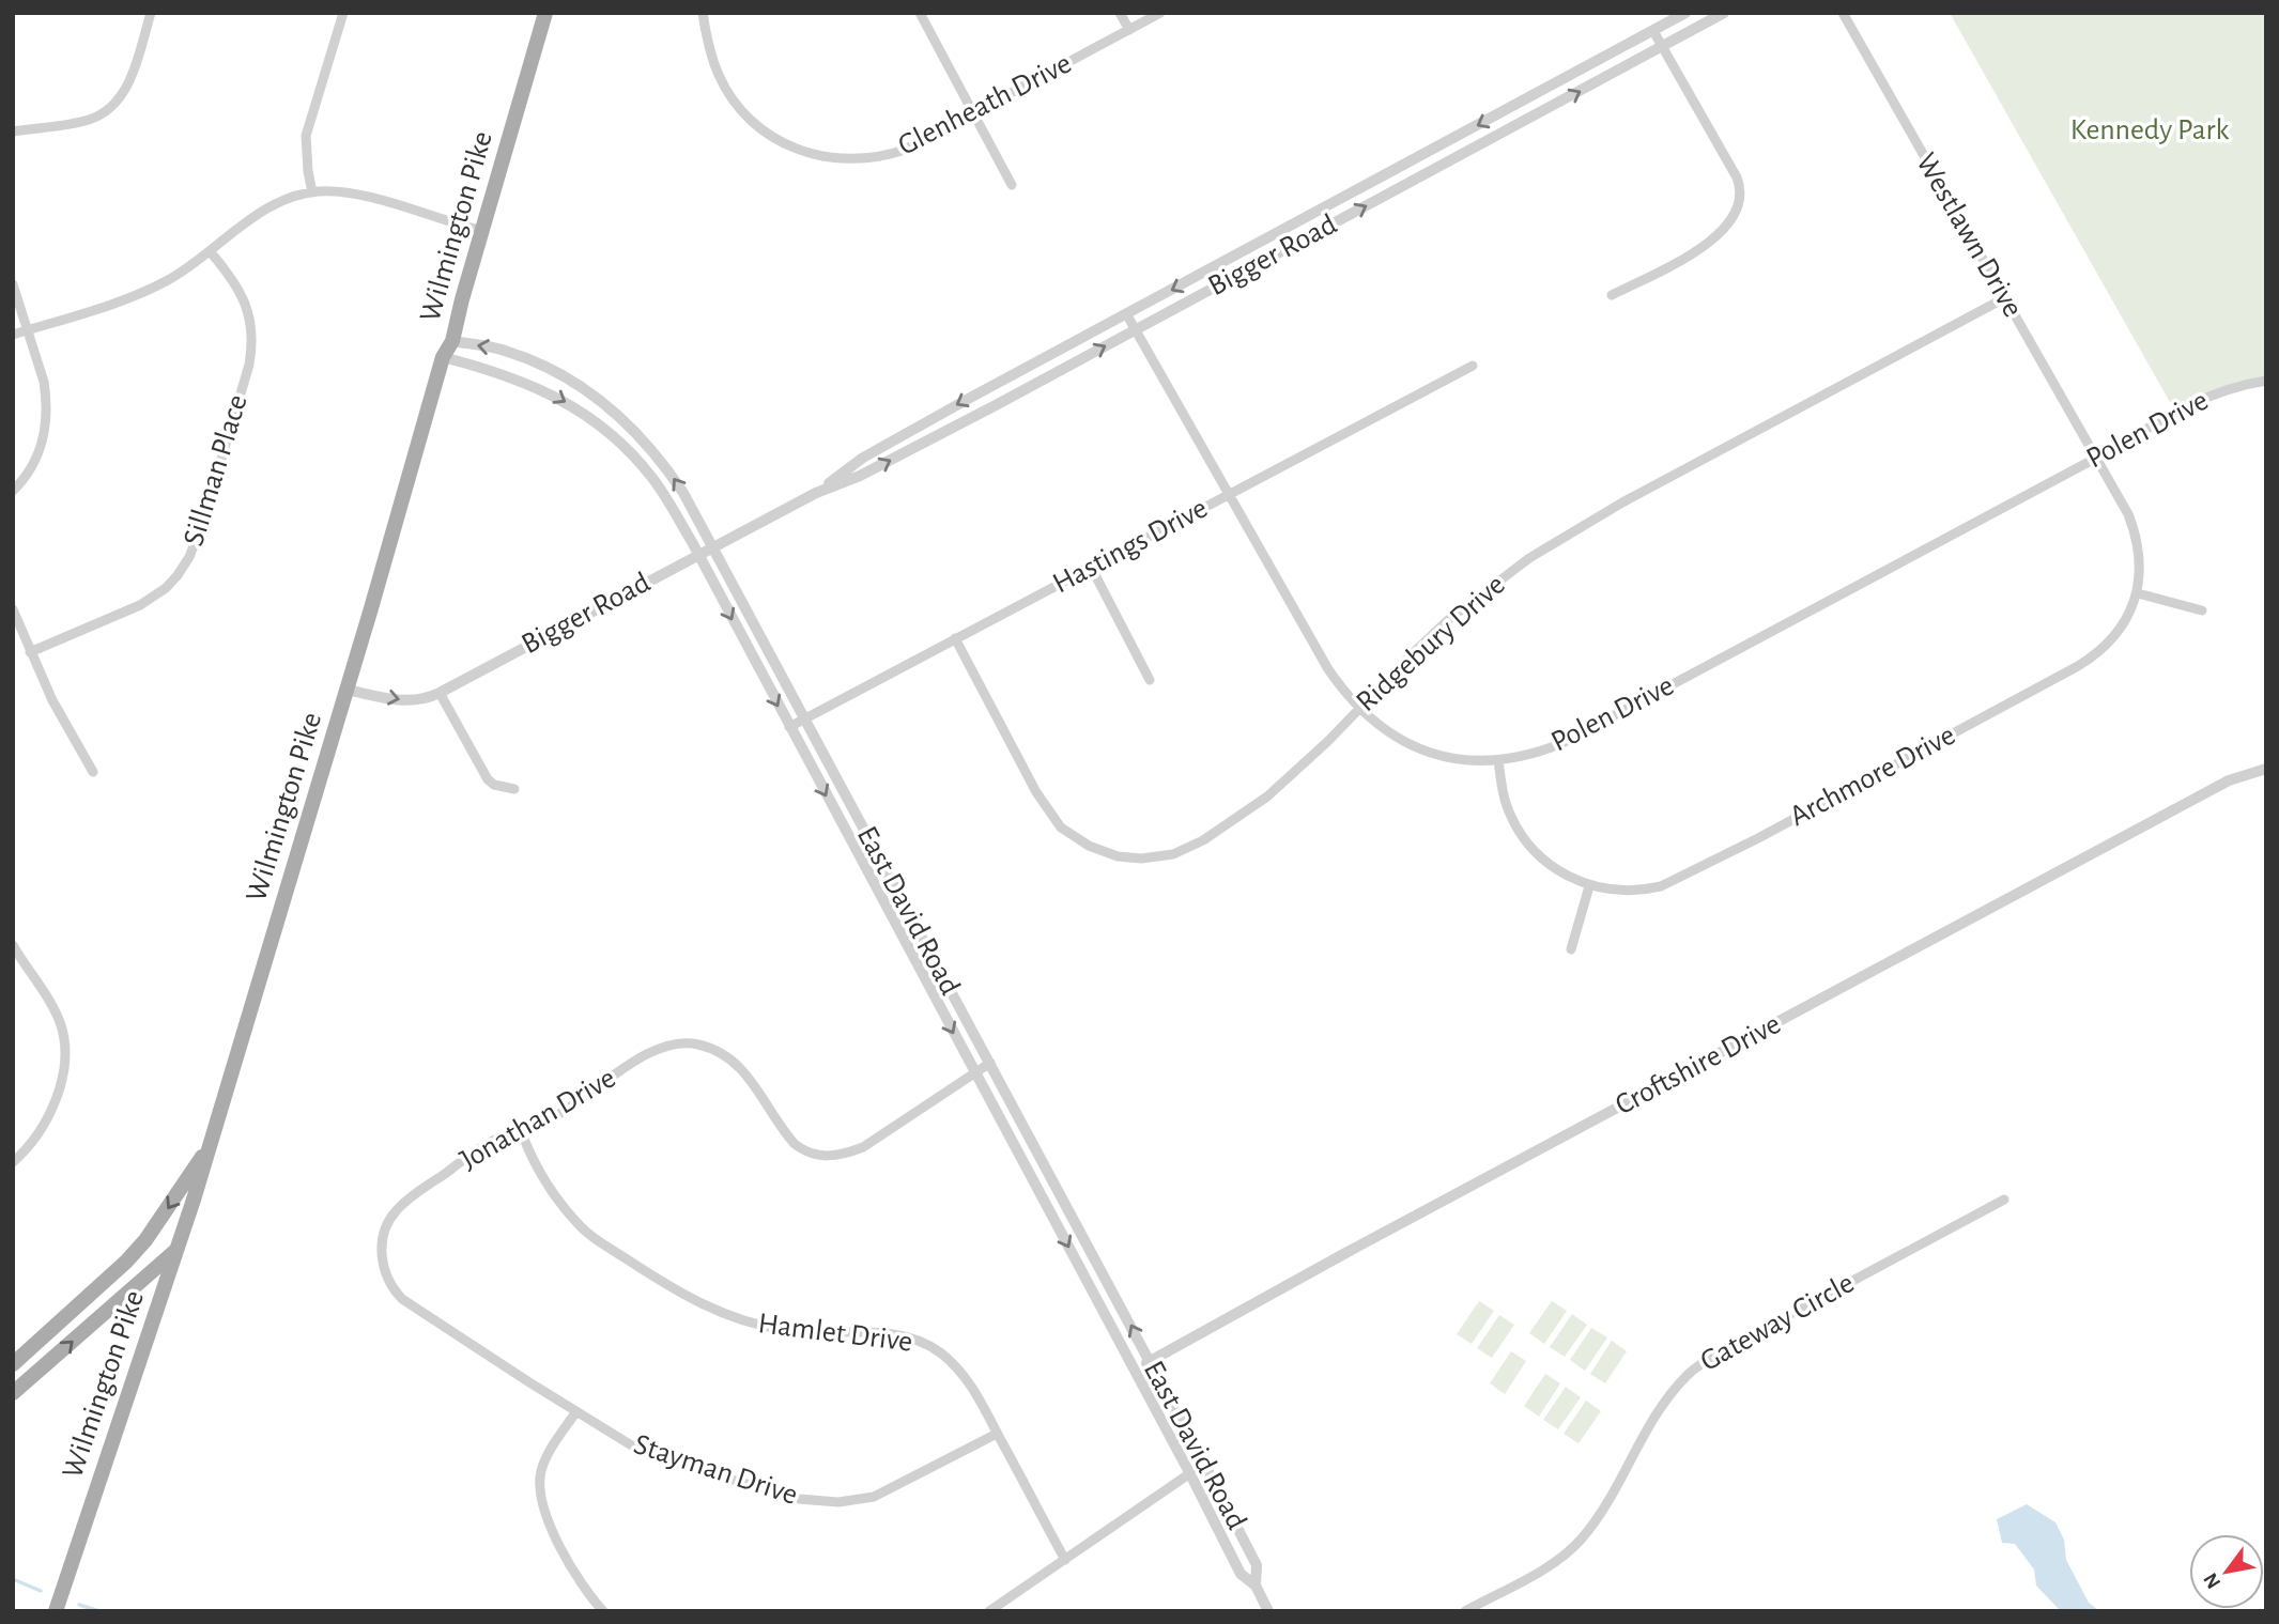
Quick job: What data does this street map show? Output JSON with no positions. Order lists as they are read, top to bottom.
{
  "streets": {
    "main road": ["Wilmington Pike"],
    "street": [
      "Glenheath Drive",
      "Westlawn Drive",
      "Bigger Road",
      "Polen Drive",
      "Sillman Place",
      "Hastings Drive",
      "Ridgebury Drive",
      "Archmore Drive",
      "East David Road",
      "Croftshire Drive",
      "Jonathan Drive",
      "Gateway Circle",
      "Hamlet Drive",
      "Stayman Drive"
    ]
  },
  "crossings": [
    ["Wilmington Pike", "Bigger Road"],
    ["Wilmington Pike", "East David Road"],
    ["Westlawn Drive", "Polen Drive"],
    ["Westlawn Drive", "Ridgebury Drive"],
    ["Westlawn Drive", "Archmore Drive"],
    ["Bigger Road", "Polen Drive"],
    ["Bigger Road", "East David Road"],
    ["Polen Drive", "Hastings Drive"],
    ["Polen Drive", "Ridgebury Drive"],
    ["Polen Drive", "Archmore Drive"],
    ["Hastings Drive", "Ridgebury Drive"],
    ["Hastings Drive", "East David Road"],
    ["East David Road", "Croftshire Drive"],
    ["East David Road", "Jonathan Drive"],
    ["Jonathan Drive", "Hamlet Drive"],
    ["Jonathan Drive", "Stayman Drive"],
    ["Hamlet Drive", "Stayman Drive"]
  ],
  "parks": ["Kennedy Park"],
  "north": "bottom left"
}
